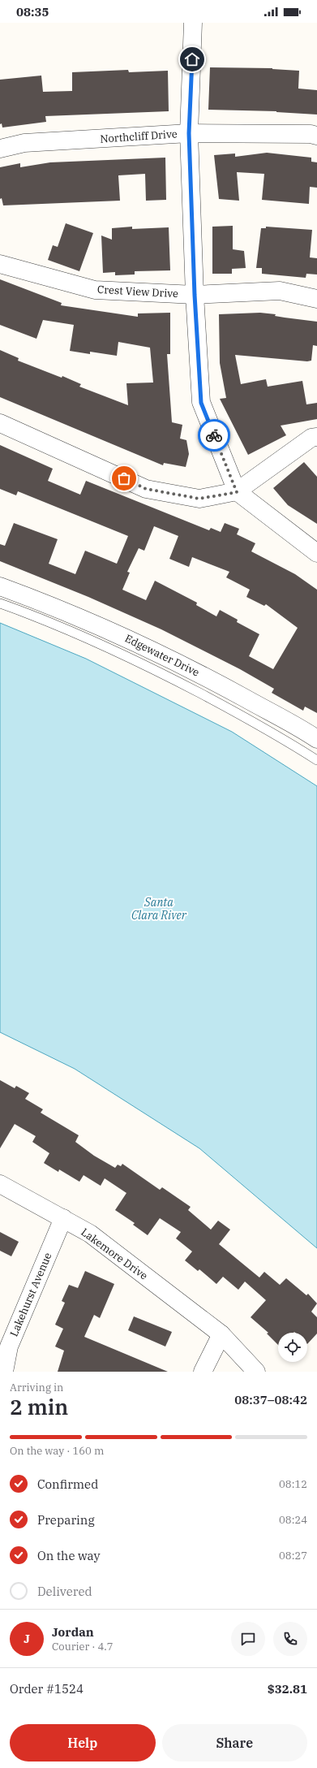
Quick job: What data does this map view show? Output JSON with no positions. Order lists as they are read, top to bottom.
{
  "streets": {
    "street": [
      "Northcliff Drive",
      "Crest View Drive",
      "Edgewater Drive",
      "Lakemore Drive",
      "Lakehurst Avenue"
    ]
  },
  "crossings": [
    ["Lakemore Drive", "Lakehurst Avenue"]
  ],
  "water": ["Santa Clara River"],
  "page": {
    "status": "08:35",
    "heading": ["2 min", "Arriving in", "08:37–08:42"],
    "panel": [
      "Jordan",
      "Courier · 4.7",
      "Order #1524",
      "$32.81"
    ],
    "bar": "On the way · 160 m",
    "list": [
      ["Confirmed", "08:12"],
      ["Preparing", "08:24"],
      ["On the way", "08:27"],
      "Delivered"
    ],
    "round": "J",
    "buttons": ["Help", "Share"]
  }
}
